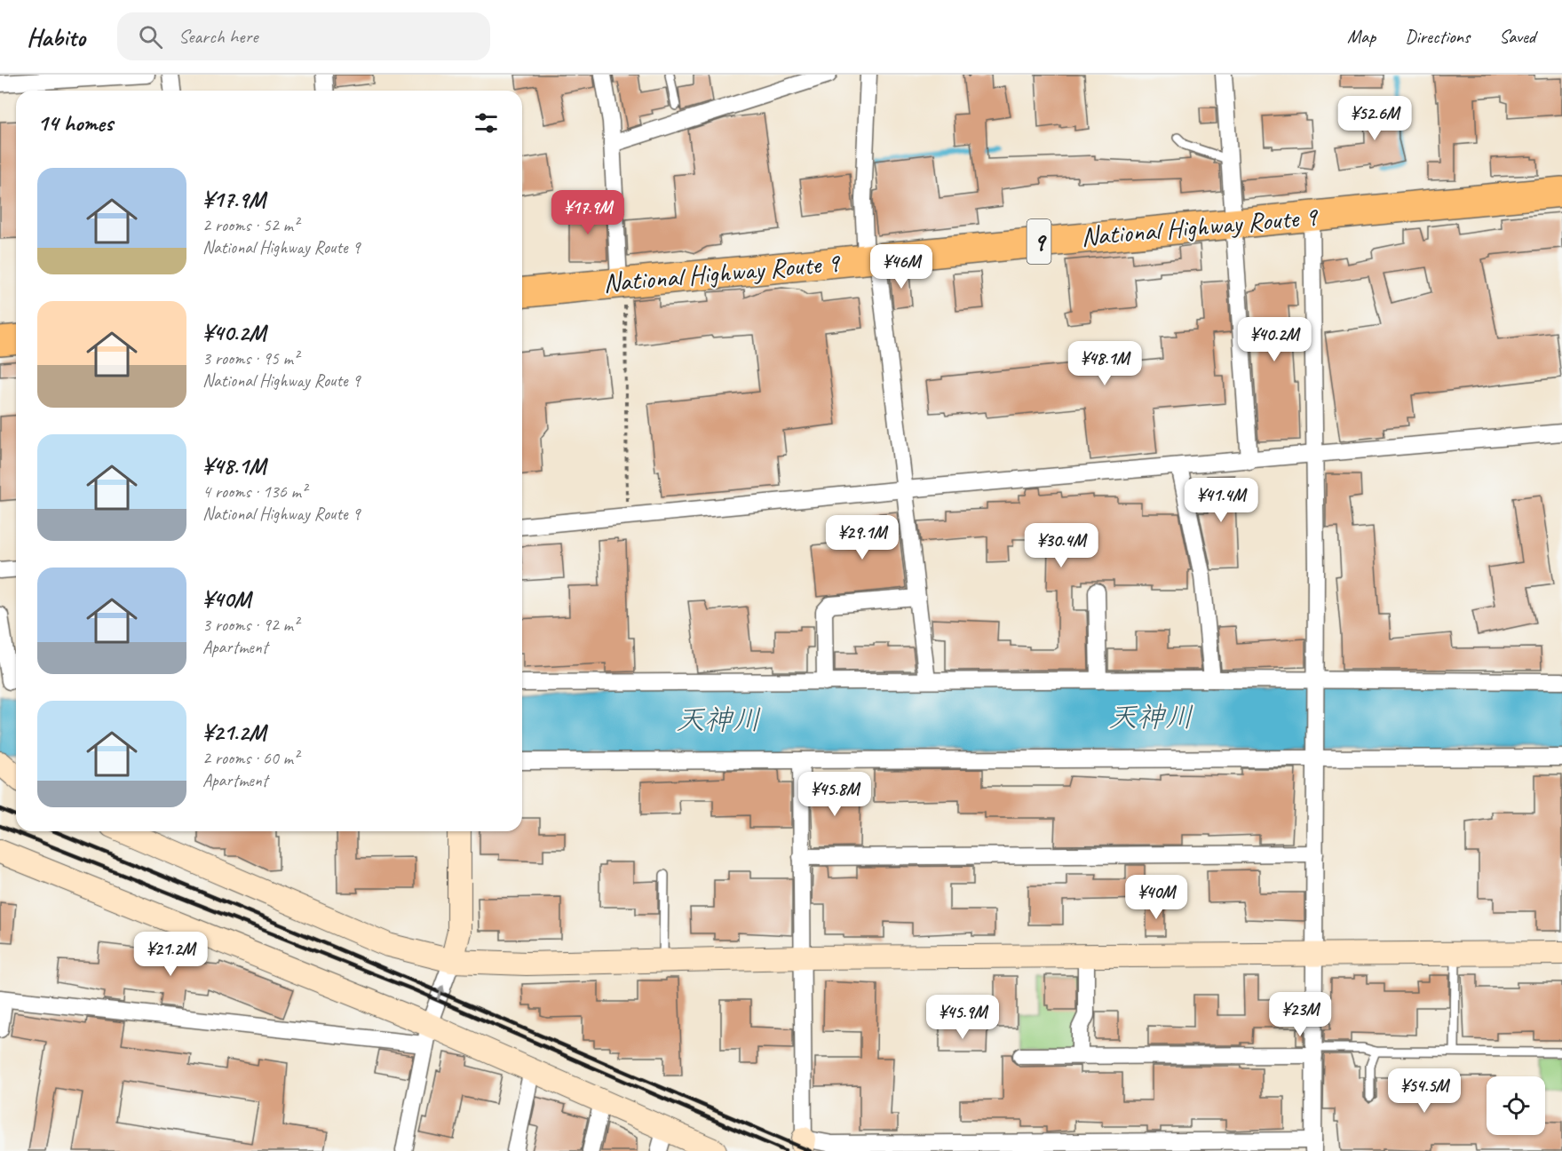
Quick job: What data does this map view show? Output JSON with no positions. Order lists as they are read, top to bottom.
{
  "streets": {
    "highway": ["National Highway Route 9", "9"]
  },
  "water": ["天神川"],
  "page": {
    "header": "Habito",
    "search": "Search here",
    "nav": ["Map", "Directions", "Saved"],
    "heading": "14 homes",
    "price": [
      "¥52.6M",
      "¥17.9M",
      "¥46M",
      "¥40.2M",
      "¥48.1M",
      "¥41.4M",
      "¥29.1M",
      "¥30.4M",
      "¥45.8M",
      "¥40M",
      "¥21.2M",
      "¥23M",
      "¥45.9M",
      "¥54.5M"
    ],
    "list": [
      {
        "name": "¥17.9M",
        "note": "2 rooms · 52 m² · National Highway Route 9"
      },
      {
        "name": "¥40.2M",
        "note": "3 rooms · 95 m² · National Highway Route 9"
      },
      {
        "name": "¥48.1M",
        "note": "4 rooms · 136 m² · National Highway Route 9"
      },
      {
        "name": "¥40M",
        "note": "3 rooms · 92 m² · Apartment"
      },
      {
        "name": "¥21.2M",
        "note": "2 rooms · 60 m² · Apartment"
      }
    ]
  }
}
